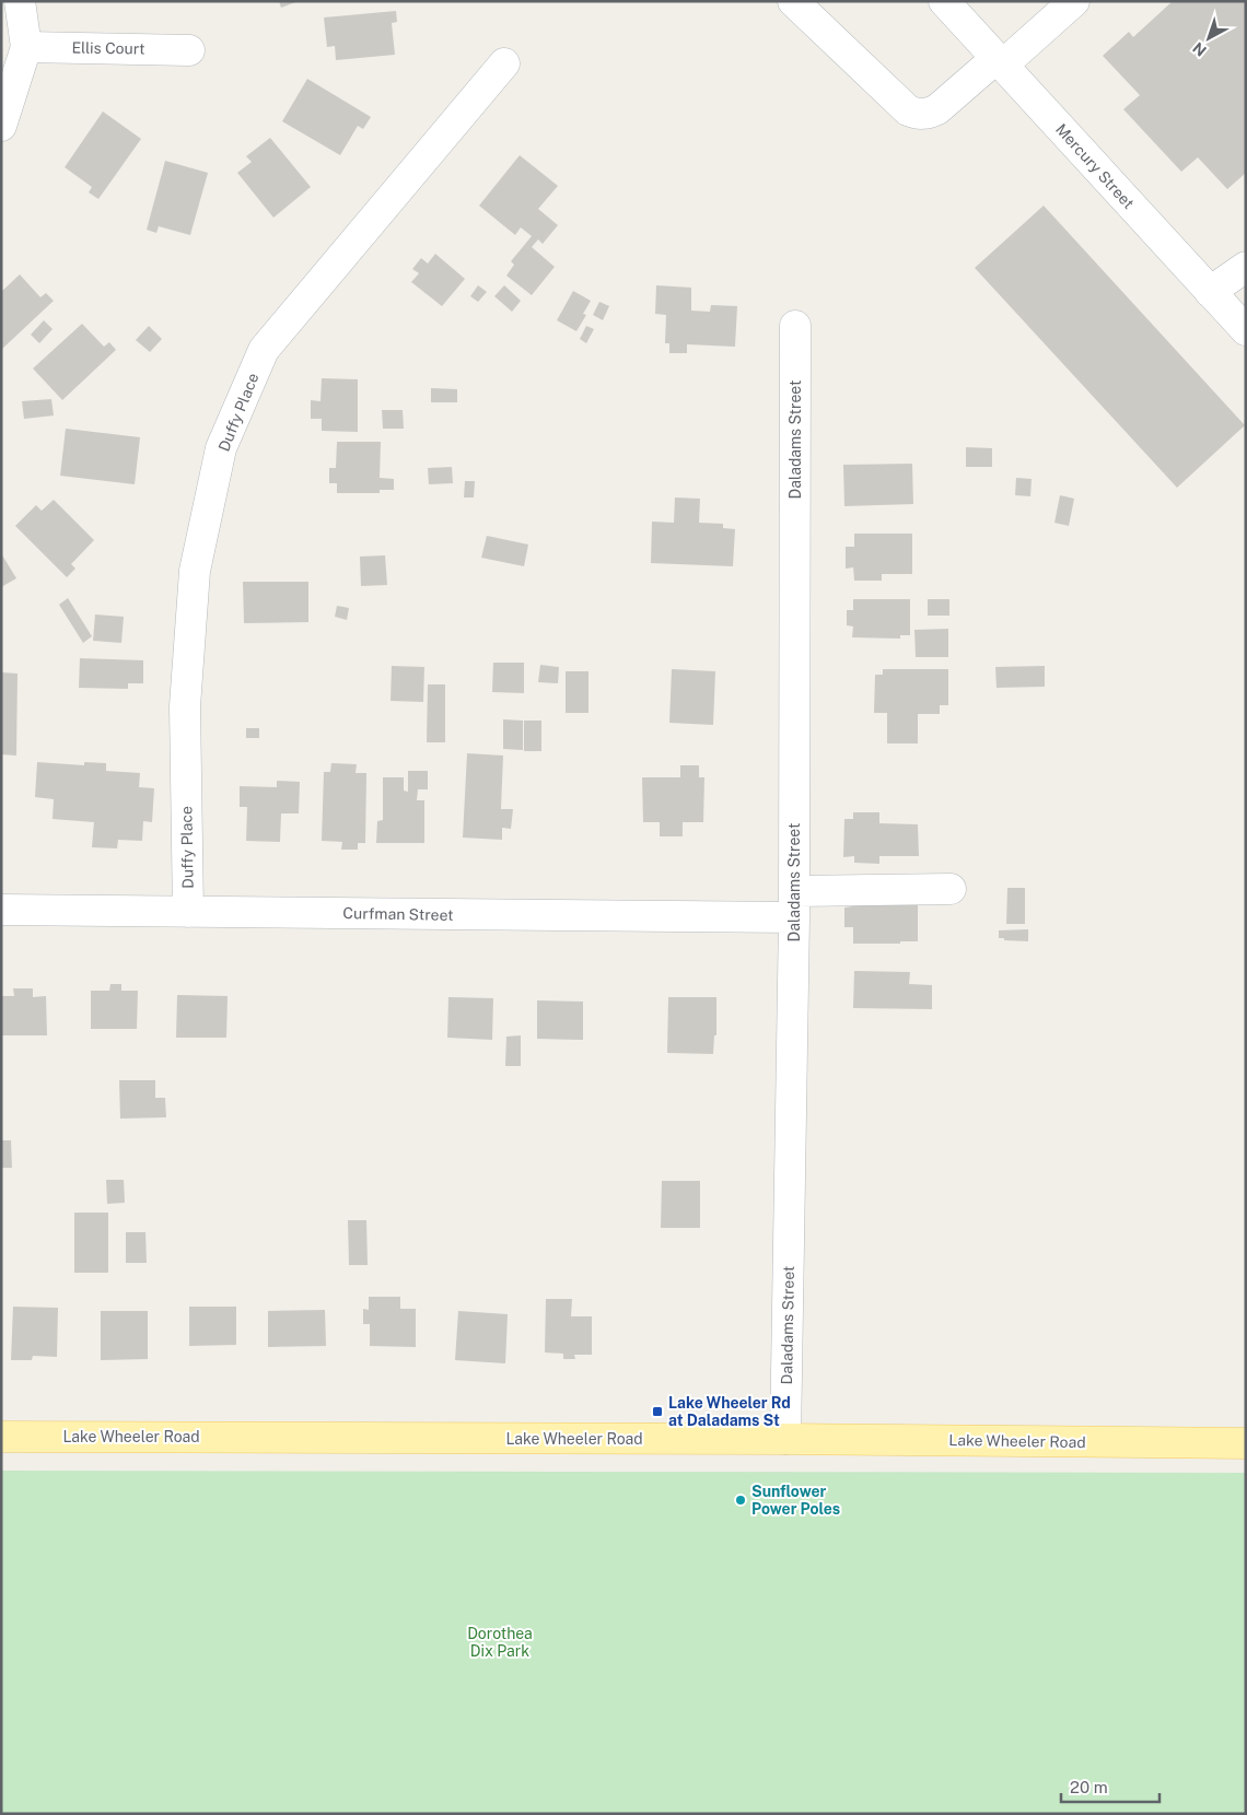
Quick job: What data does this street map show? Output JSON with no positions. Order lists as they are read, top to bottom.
{
  "streets": {
    "main road": ["Lake Wheeler Road"],
    "street": [
      "Ellis Court",
      "Mercury Street",
      "Duffy Place",
      "Daladams Street",
      "Curfman Street"
    ]
  },
  "crossings": [
    ["Duffy Place", "Curfman Street"],
    ["Daladams Street", "Curfman Street"],
    ["Daladams Street", "Lake Wheeler Road"]
  ],
  "parks": ["Dorothea Dix Park"],
  "places": {
    "transit": ["Lake Wheeler Rd at Daladams St"],
    "other": ["Sunflower Power Poles"]
  },
  "scale_bar": "20 m",
  "north": "bottom left"
}
